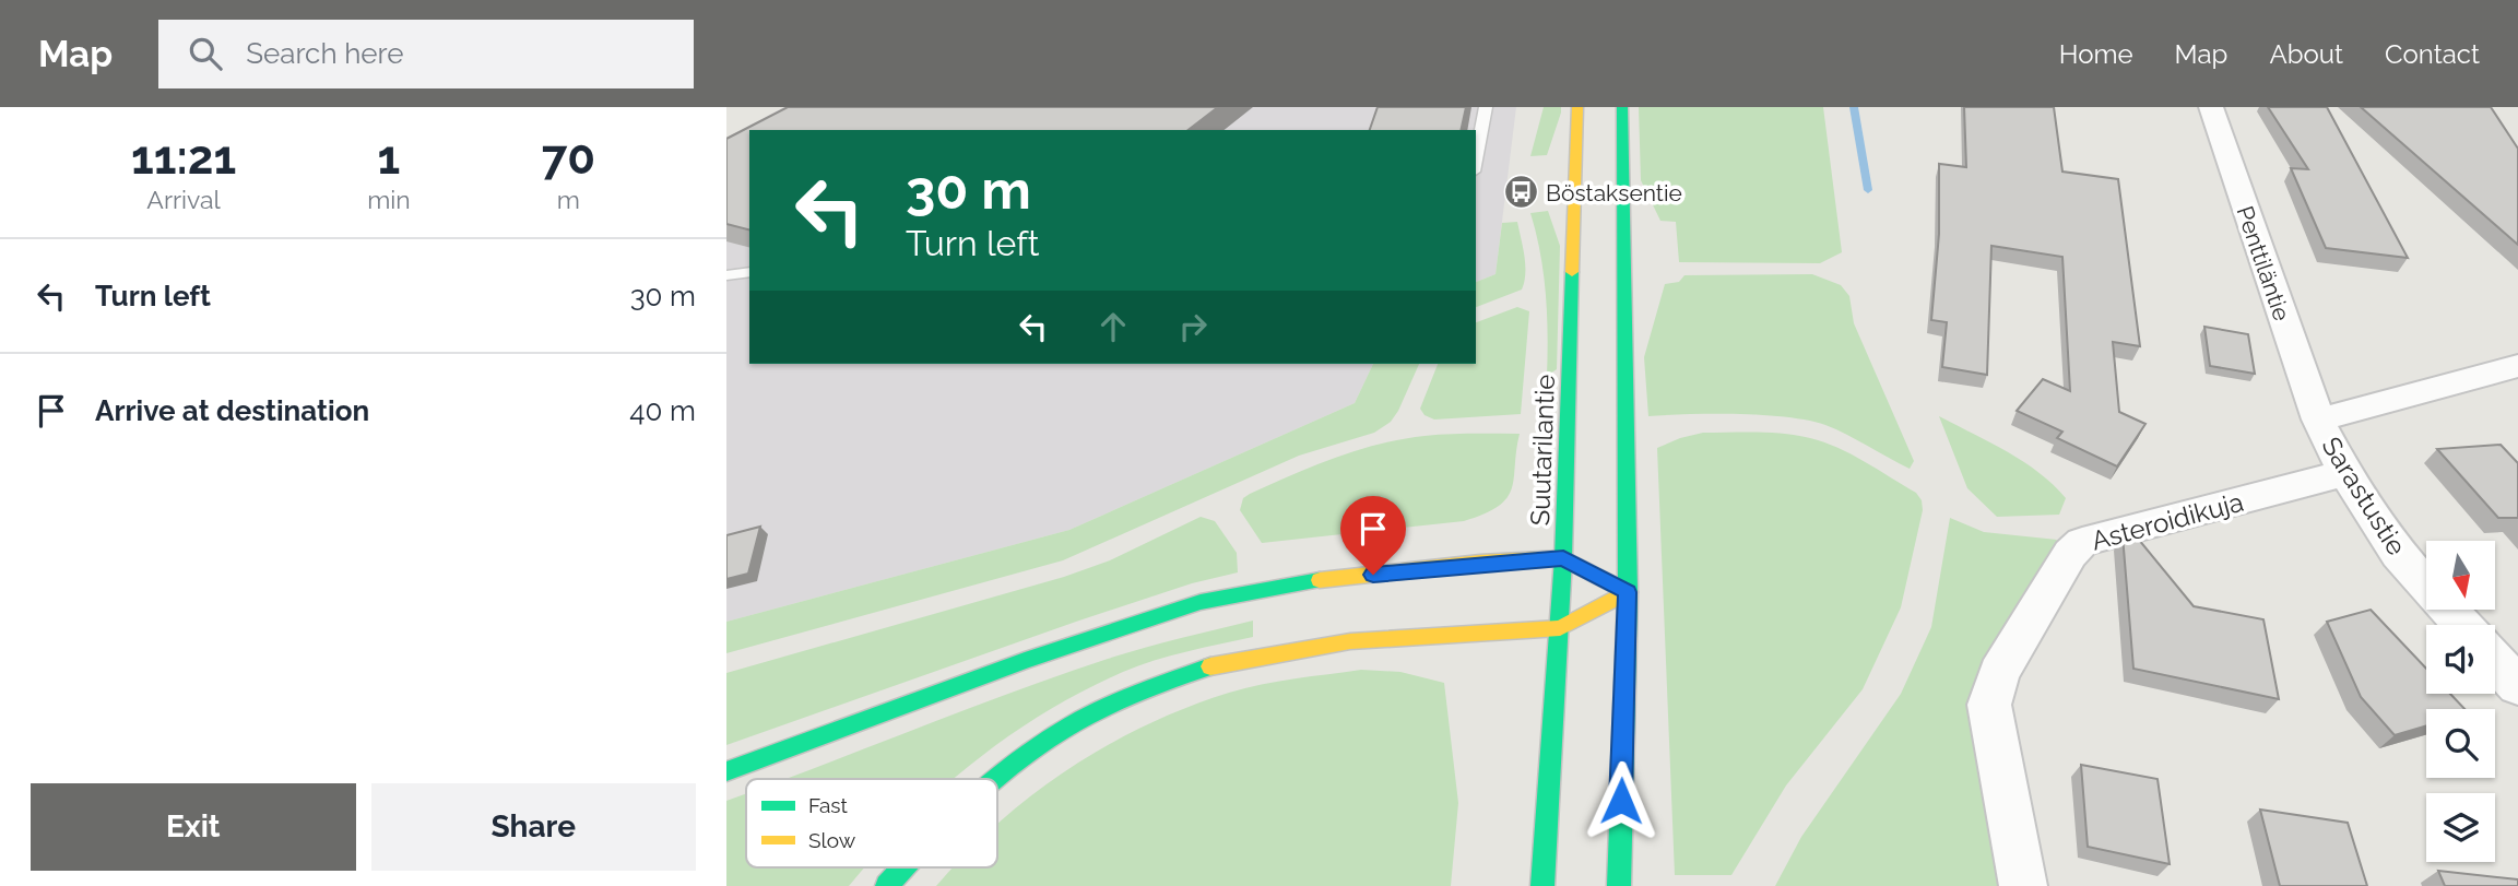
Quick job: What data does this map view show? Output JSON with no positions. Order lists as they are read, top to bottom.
{
  "streets": {
    "main road": ["Suutarilantie"],
    "street": ["Penttiläntie", "Sarastustie", "Asteroidikuja"]
  },
  "crossings": [
    ["Penttiläntie", "Sarastustie"],
    ["Sarastustie", "Asteroidikuja"]
  ],
  "places": {
    "bus stop": ["Böstaksentie"]
  },
  "legend": ["Fast", "Slow"],
  "north": "bottom",
  "page": {
    "header": "Map",
    "search": "Search here",
    "nav": [
      "Home",
      "Map",
      "About",
      "Contact"
    ],
    "eta": [
      "11:21",
      "Arrival",
      "1",
      "min",
      "70",
      "m"
    ],
    "turn": ["30 m", "Turn left"],
    "list": [
      {
        "name": "Turn left",
        "value": "30 m"
      },
      {
        "name": "Arrive at destination",
        "value": "40 m"
      }
    ],
    "buttons": ["Exit", "Share"]
  }
}
